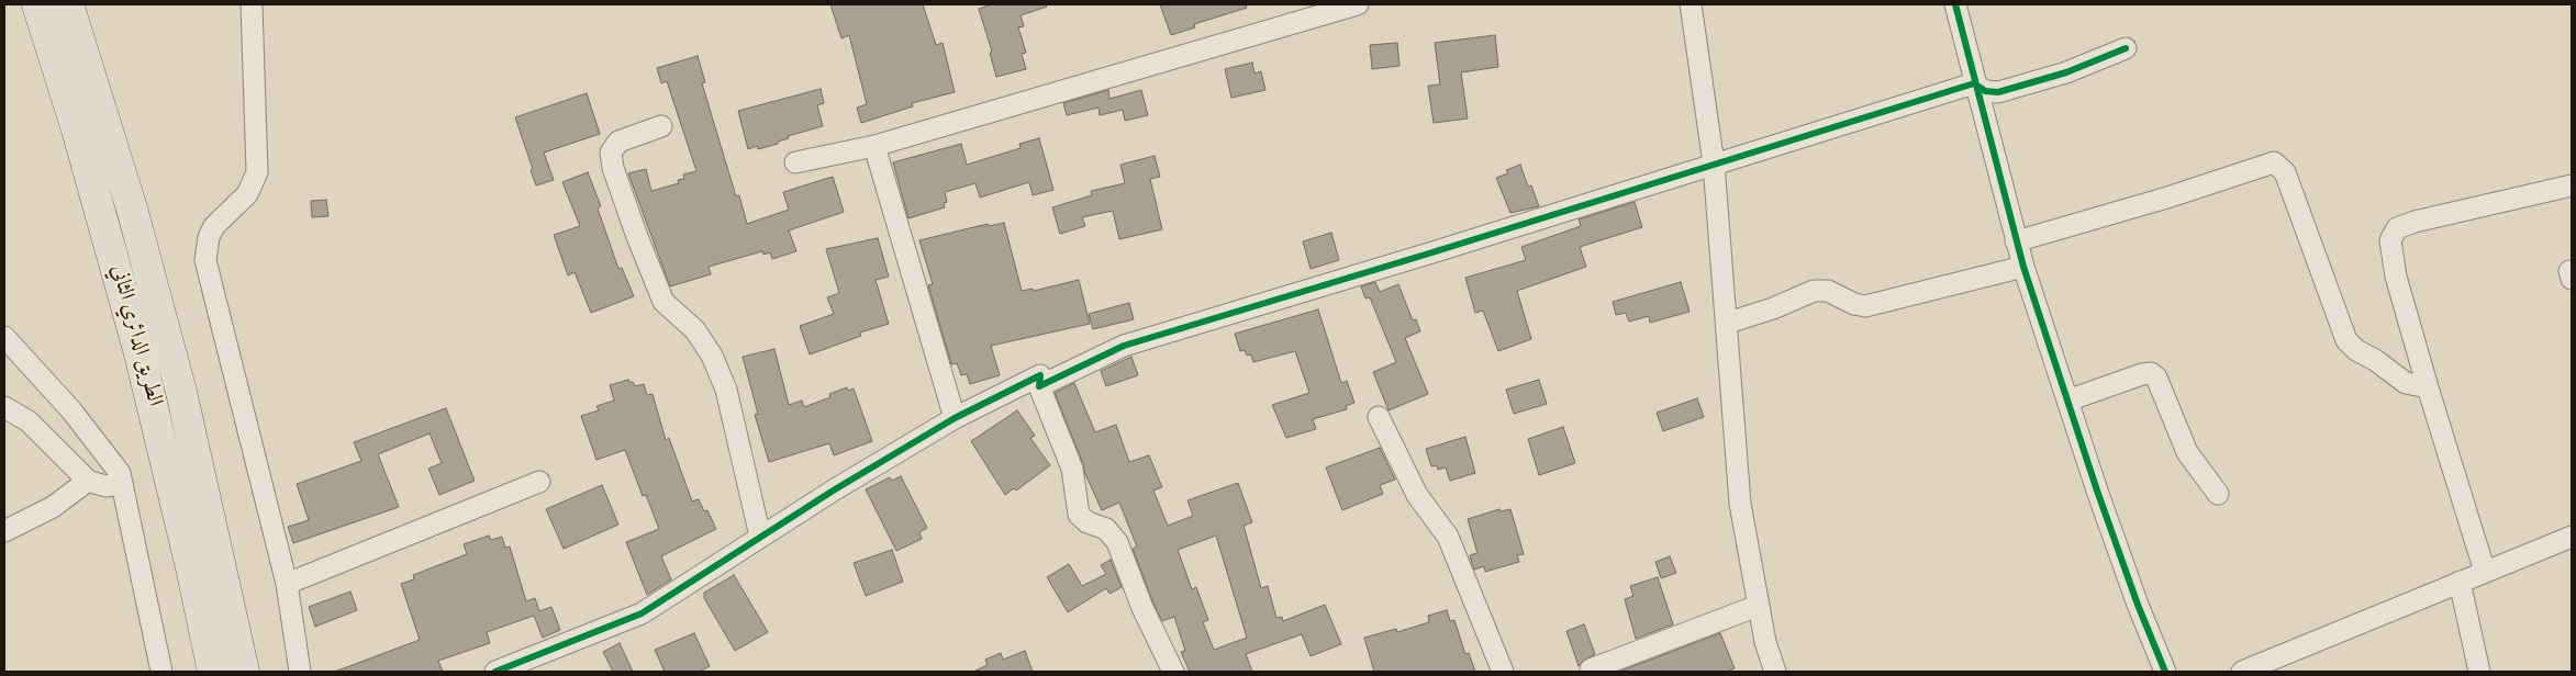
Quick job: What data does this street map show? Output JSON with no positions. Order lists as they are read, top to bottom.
{
  "streets": {
    "highway": ["الطريق الدائري الثاني"]
  }
}
